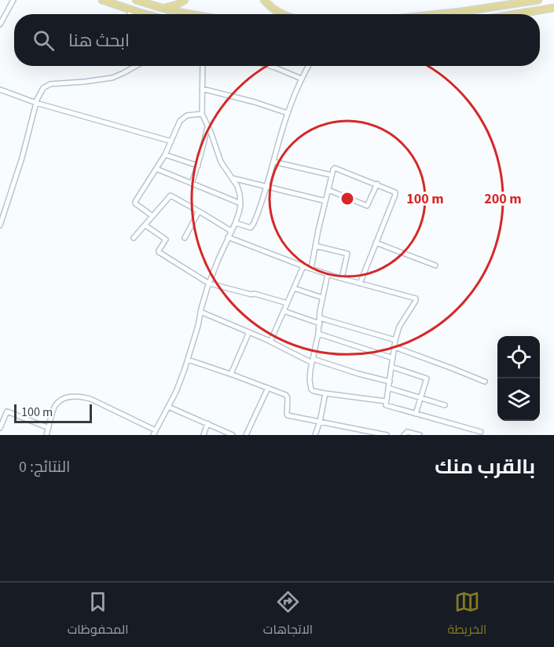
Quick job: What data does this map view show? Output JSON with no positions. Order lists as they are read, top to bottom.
{
  "scale_bar": "100 m",
  "page": {
    "search": "ابحث هنا",
    "scale": "100 m",
    "heading": ["بالقرب منك", "النتائج: 0"],
    "nav": ["الخريطة", "الاتجاهات", "المحفوظات"]
  },
  "rings": ["100 m", "200 m"]
}
